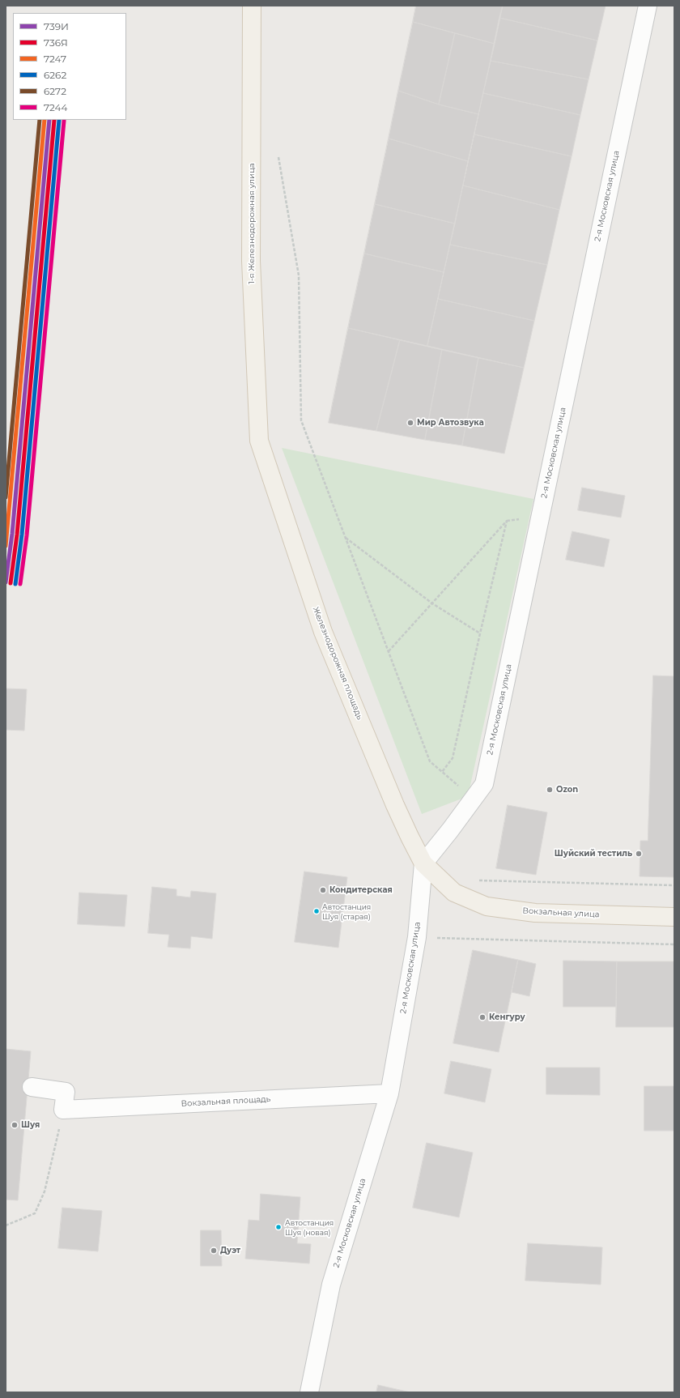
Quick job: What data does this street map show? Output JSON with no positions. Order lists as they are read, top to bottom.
{
  "streets": {
    "main road": ["1-я Железнодорожная улица", "Железнодорожная площадь", "Вокзальная улица"],
    "street": ["2-я Московская улица", "Вокзальная площадь"]
  },
  "crossings": [
    ["2-я Московская улица", "Железнодорожная площадь"],
    ["2-я Московская улица", "Вокзальная улица"],
    ["2-я Московская улица", "Вокзальная площадь"],
    ["1-я Железнодорожная улица", "Железнодорожная площадь"],
    ["Железнодорожная площадь", "Вокзальная улица"]
  ],
  "places": [
    "Мир Автозвука",
    "Ozon",
    "Шуйский тестиль",
    "Кондитерская",
    "Автостанция Шуя (старая)",
    "Кенгуру",
    "Шуя",
    "Автостанция Шуя (новая)",
    "Дуэт"
  ],
  "lines": [
    "transit line 739И",
    "transit line 736Я",
    "transit line 7247",
    "transit line 6262",
    "transit line 6272",
    "transit line 7244"
  ],
  "legend": [
    "739И",
    "736Я",
    "7247",
    "6262",
    "6272",
    "7244"
  ]
}
